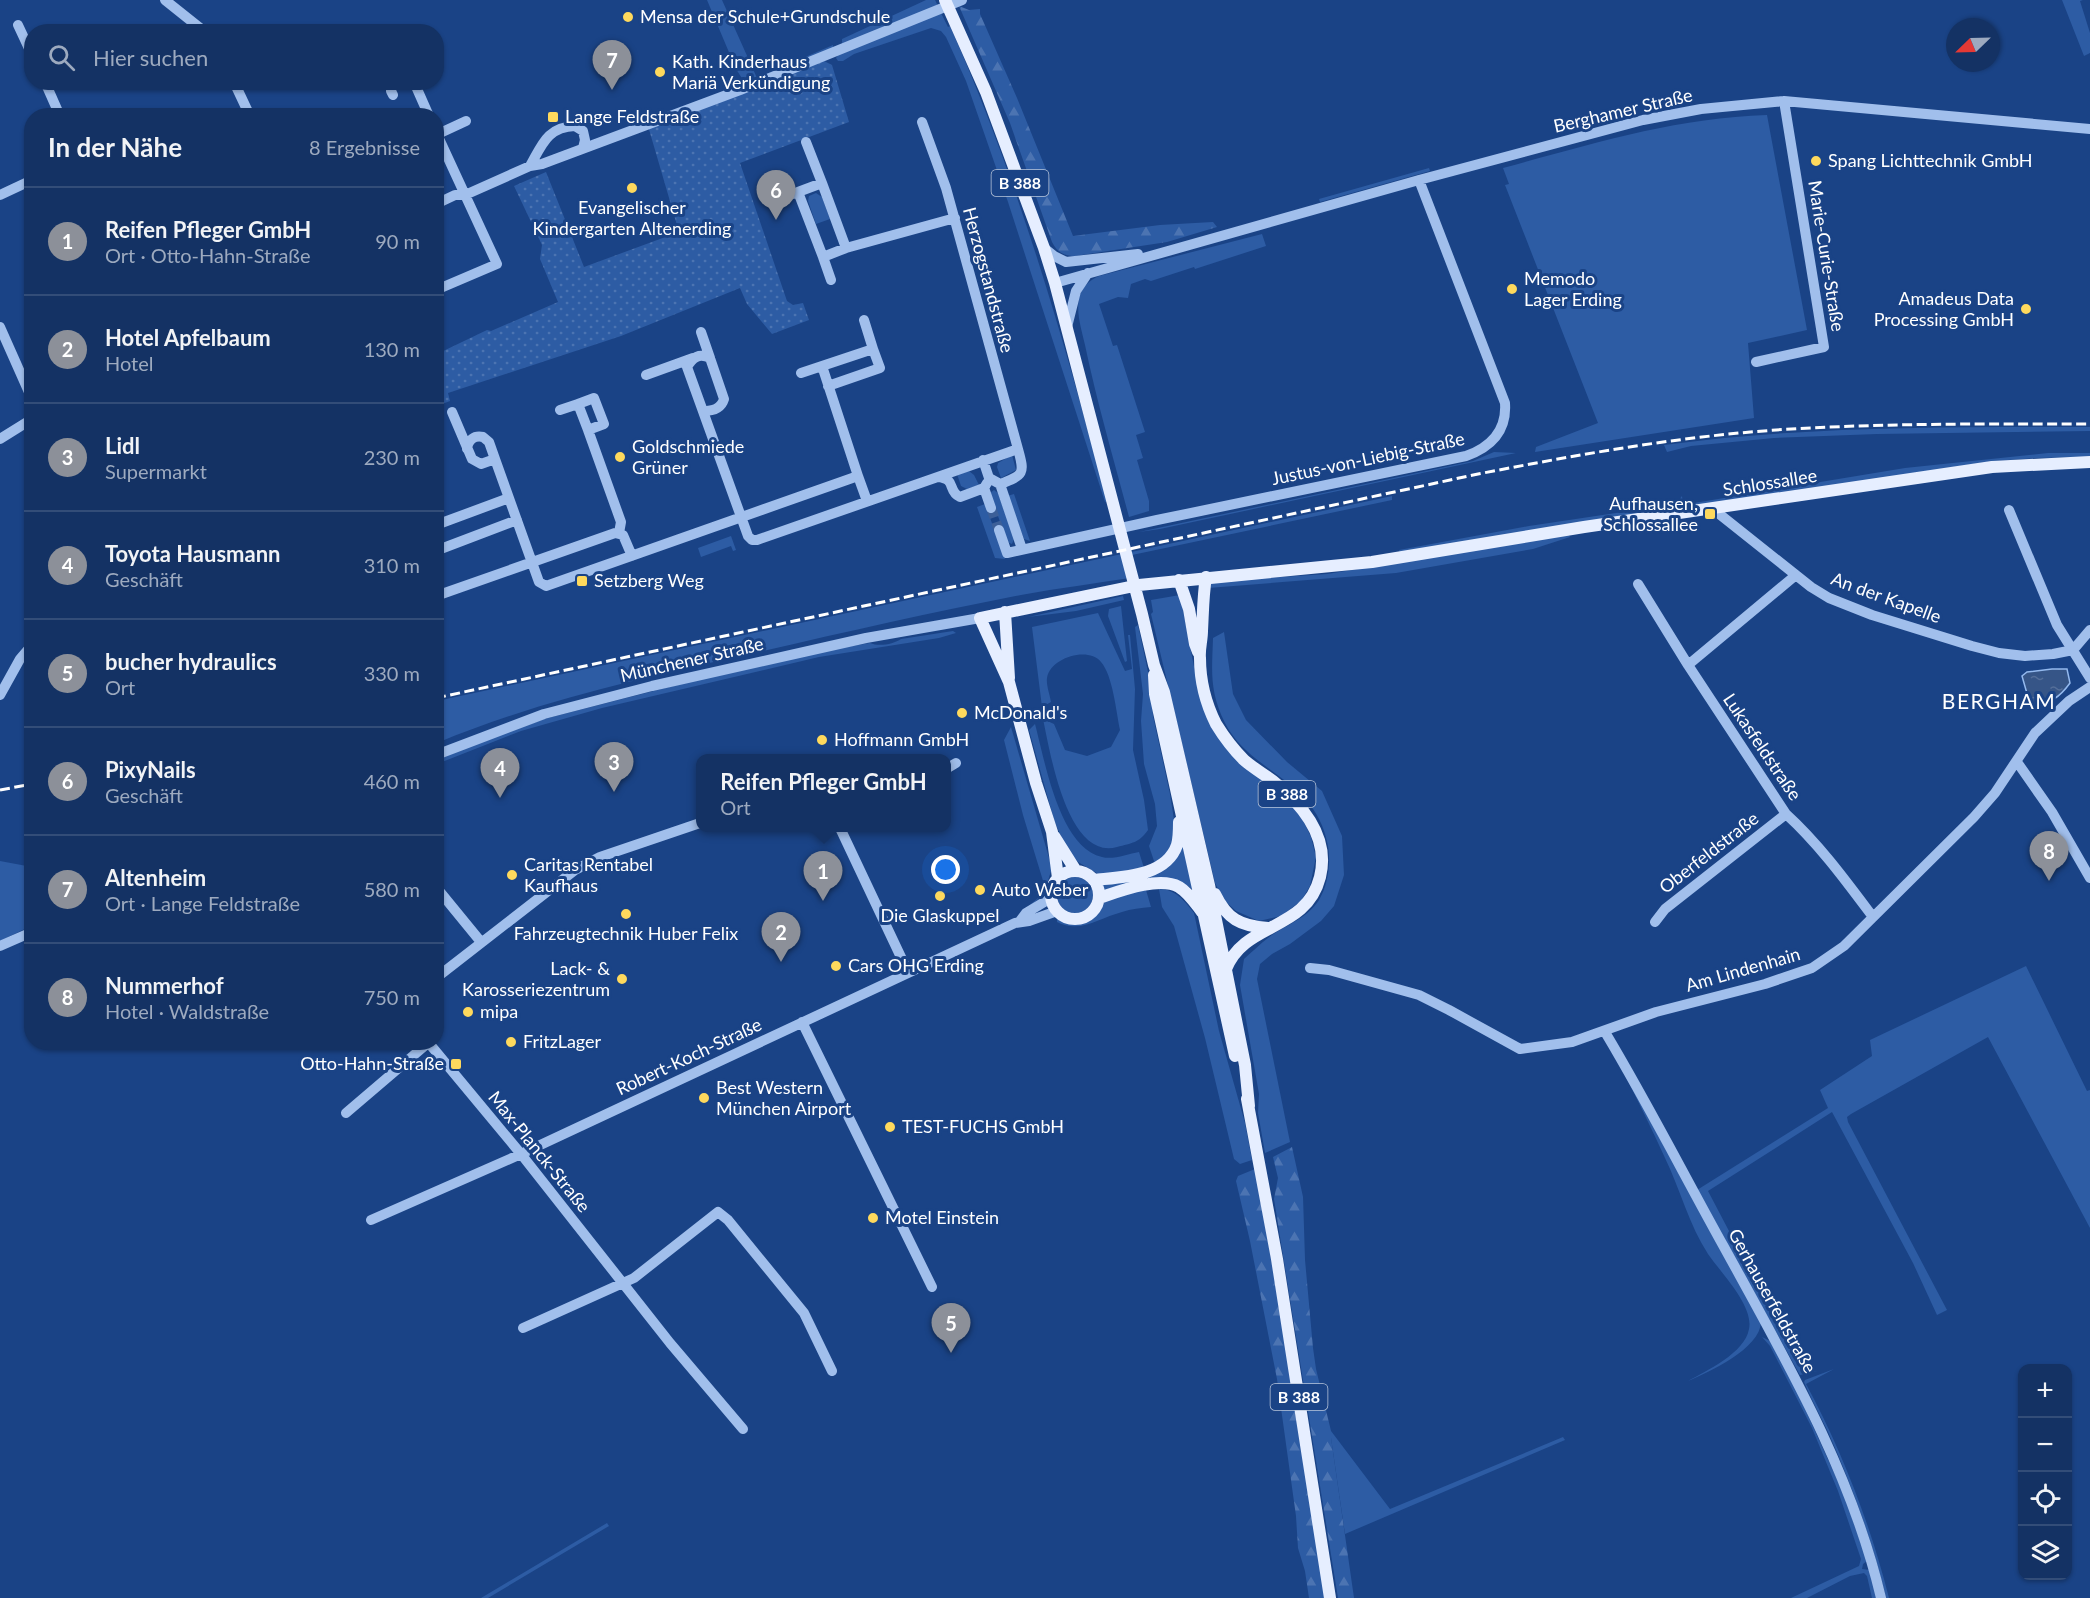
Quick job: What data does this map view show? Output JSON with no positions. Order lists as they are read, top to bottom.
{
  "streets": {
    "main road": ["B 388", "Schlossallee"],
    "street": [
      "Berghamer Straße",
      "Marie-Curie-Straße",
      "Herzogstandstraße",
      "Justus-von-Liebig-Straße",
      "An der Kapelle",
      "Münchener Straße",
      "Lukasfeldstraße",
      "Oberfeldstraße",
      "Am Lindenhain",
      "Robert-Koch-Straße",
      "Max-Planck-Straße",
      "Gerhauserfeldstraße"
    ]
  },
  "crossings": [
    ["Berghamer Straße", "B 388"],
    ["Berghamer Straße", "Marie-Curie-Straße"],
    ["Berghamer Straße", "Justus-von-Liebig-Straße"],
    ["B 388", "Schlossallee"],
    ["B 388", "Robert-Koch-Straße"],
    ["Schlossallee", "An der Kapelle"],
    ["Schlossallee", "Münchener Straße"],
    ["Lukasfeldstraße", "Oberfeldstraße"],
    ["Lukasfeldstraße", "Am Lindenhain"],
    ["Am Lindenhain", "Gerhauserfeldstraße"],
    ["Robert-Koch-Straße", "Max-Planck-Straße"]
  ],
  "districts": ["BERGHAM"],
  "places": {
    "other": [
      "Mensa der Schule+Grundschule",
      "Kath. Kinderhaus Mariä Verkündigung",
      "Spang Lichttechnik GmbH",
      "Evangelischer Kindergarten Altenerding",
      "Memodo Lager Erding",
      "Amadeus Data Processing GmbH",
      "Goldschmiede Grüner",
      "McDonald's",
      "Hoffmann GmbH",
      "Caritas Rentabel Kaufhaus",
      "Auto Weber",
      "Die Glaskuppel",
      "Fahrzeugtechnik Huber Felix",
      "Cars OHG Erding",
      "Lack- & Karosseriezentrum",
      "mipa",
      "FritzLager",
      "Best Western München Airport",
      "TEST-FUCHS GmbH",
      "Motel Einstein"
    ],
    "transit": [
      "Lange Feldstraße",
      "Aufhausen, Schlossallee",
      "Setzberg Weg",
      "Otto-Hahn-Straße"
    ]
  },
  "north": "bottom left",
  "page": {
    "search": "Hier suchen",
    "pins": [
      "7",
      "6",
      "3",
      "4",
      "8",
      "1",
      "2",
      "5"
    ],
    "heading": ["In der Nähe", "8 Ergebnisse"],
    "list": [
      {
        "mark": "1",
        "name": "Reifen Pfleger GmbH",
        "note": "Ort · Otto-Hahn-Straße",
        "value": "90 m"
      },
      {
        "mark": "2",
        "name": "Hotel Apfelbaum",
        "note": "Hotel",
        "value": "130 m"
      },
      {
        "mark": "3",
        "name": "Lidl",
        "note": "Supermarkt",
        "value": "230 m"
      },
      {
        "mark": "4",
        "name": "Toyota Hausmann",
        "note": "Geschäft",
        "value": "310 m"
      },
      {
        "mark": "5",
        "name": "bucher hydraulics",
        "note": "Ort",
        "value": "330 m"
      },
      {
        "mark": "6",
        "name": "PixyNails",
        "note": "Geschäft",
        "value": "460 m"
      },
      {
        "mark": "7",
        "name": "Altenheim",
        "note": "Ort · Lange Feldstraße",
        "value": "580 m"
      },
      {
        "mark": "8",
        "name": "Nummerhof",
        "note": "Hotel · Waldstraße",
        "value": "750 m"
      }
    ],
    "popup": ["Reifen Pfleger GmbH", "Ort"],
    "map_buttons": ["+", "−"]
  }
}
